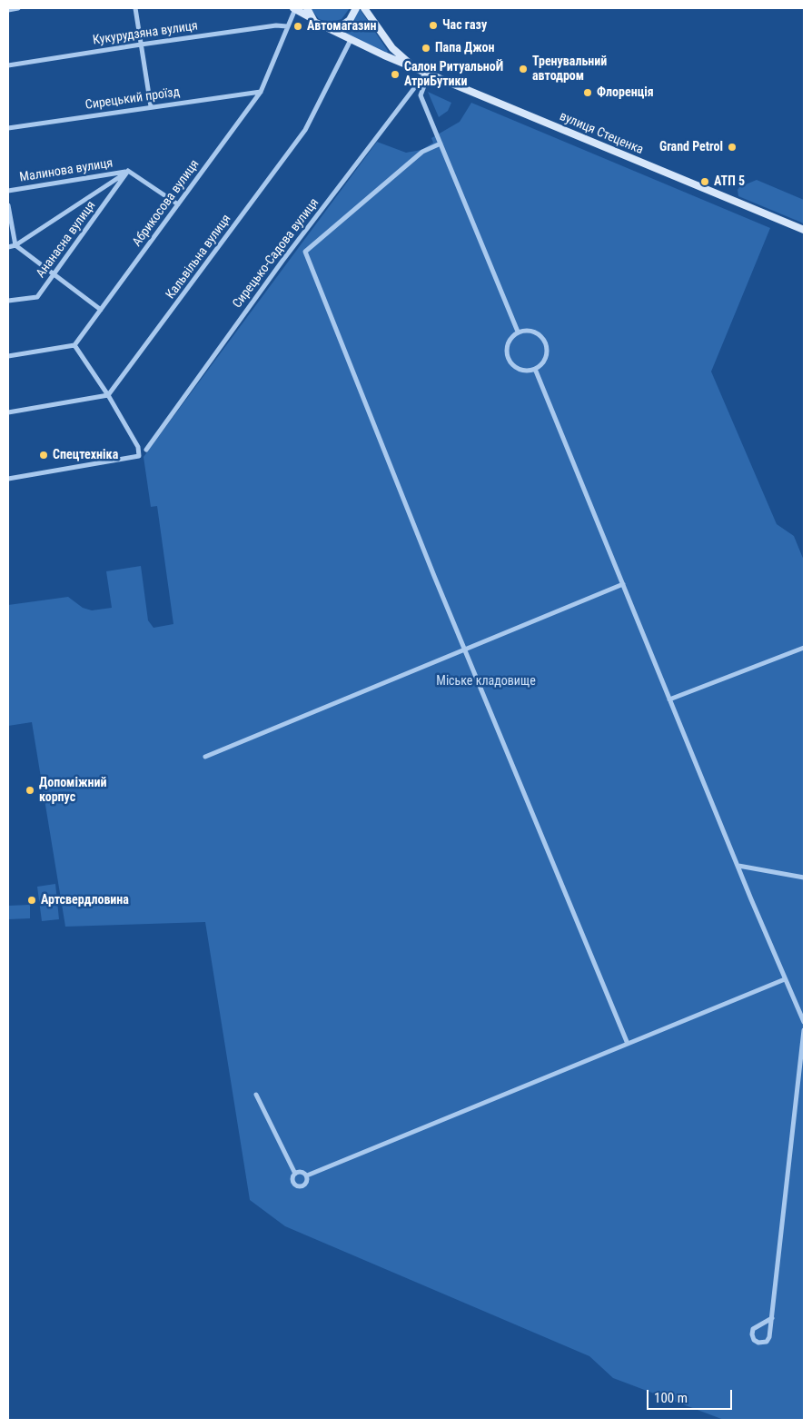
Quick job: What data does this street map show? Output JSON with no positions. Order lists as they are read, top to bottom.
{
  "streets": {
    "main road": ["вулиця Стеценка"],
    "street": [
      "Кукурудзяна вулиця",
      "Сирецький проїзд",
      "Малинова вулиця",
      "Абрикосова вулиця",
      "Ананасна вулиця",
      "Сирецько-Садова вулиця",
      "Кальвільна вулиця"
    ]
  },
  "crossings": [
    ["Кукурудзяна вулиця", "Абрикосова вулиця"],
    ["Сирецький проїзд", "Абрикосова вулиця"],
    ["вулиця Стеценка", "Сирецько-Садова вулиця"],
    ["вулиця Стеценка", "Кальвільна вулиця"],
    ["Малинова вулиця", "Ананасна вулиця"]
  ],
  "parks": ["Міське кладовище"],
  "places": [
    "Час газу",
    "Автомагазин",
    "Папа Джон",
    "Тренувальний автодром",
    "Салон РитуальноЙ АтриБутики",
    "Флоренція",
    "Grand Petrol",
    "АТП 5",
    "Спецтехніка",
    "Допоміжний корпус",
    "Артсвердловина"
  ],
  "scale_bar": "100 m"
}
